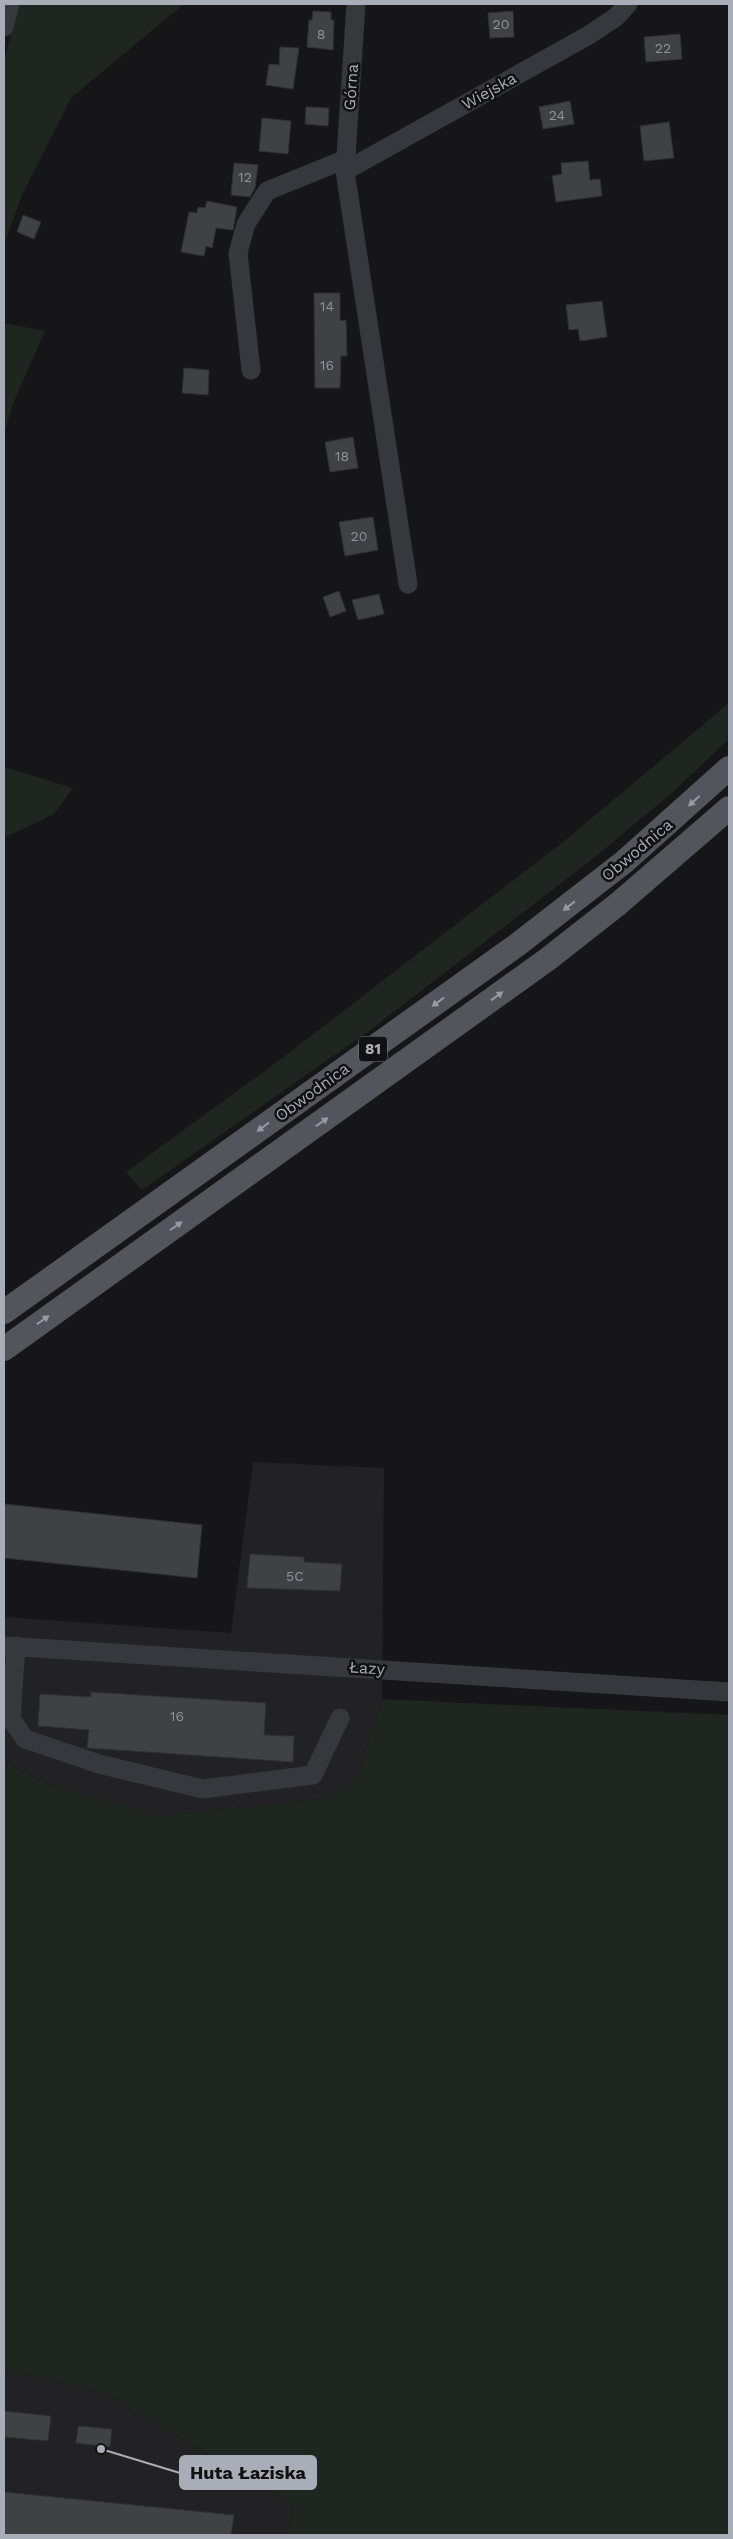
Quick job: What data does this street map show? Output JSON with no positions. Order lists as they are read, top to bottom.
{
  "streets": {
    "main road": ["Obwodnica", "81"],
    "street": ["Górna", "Wiejska", "Łazy"]
  },
  "crossings": [
    ["Górna", "Wiejska"]
  ],
  "places": ["Huta Łaziska"],
  "house_numbers": [
    "20",
    "8",
    "22",
    "24",
    "12",
    "14",
    "16",
    "18",
    "20",
    "5C",
    "16"
  ]
}
